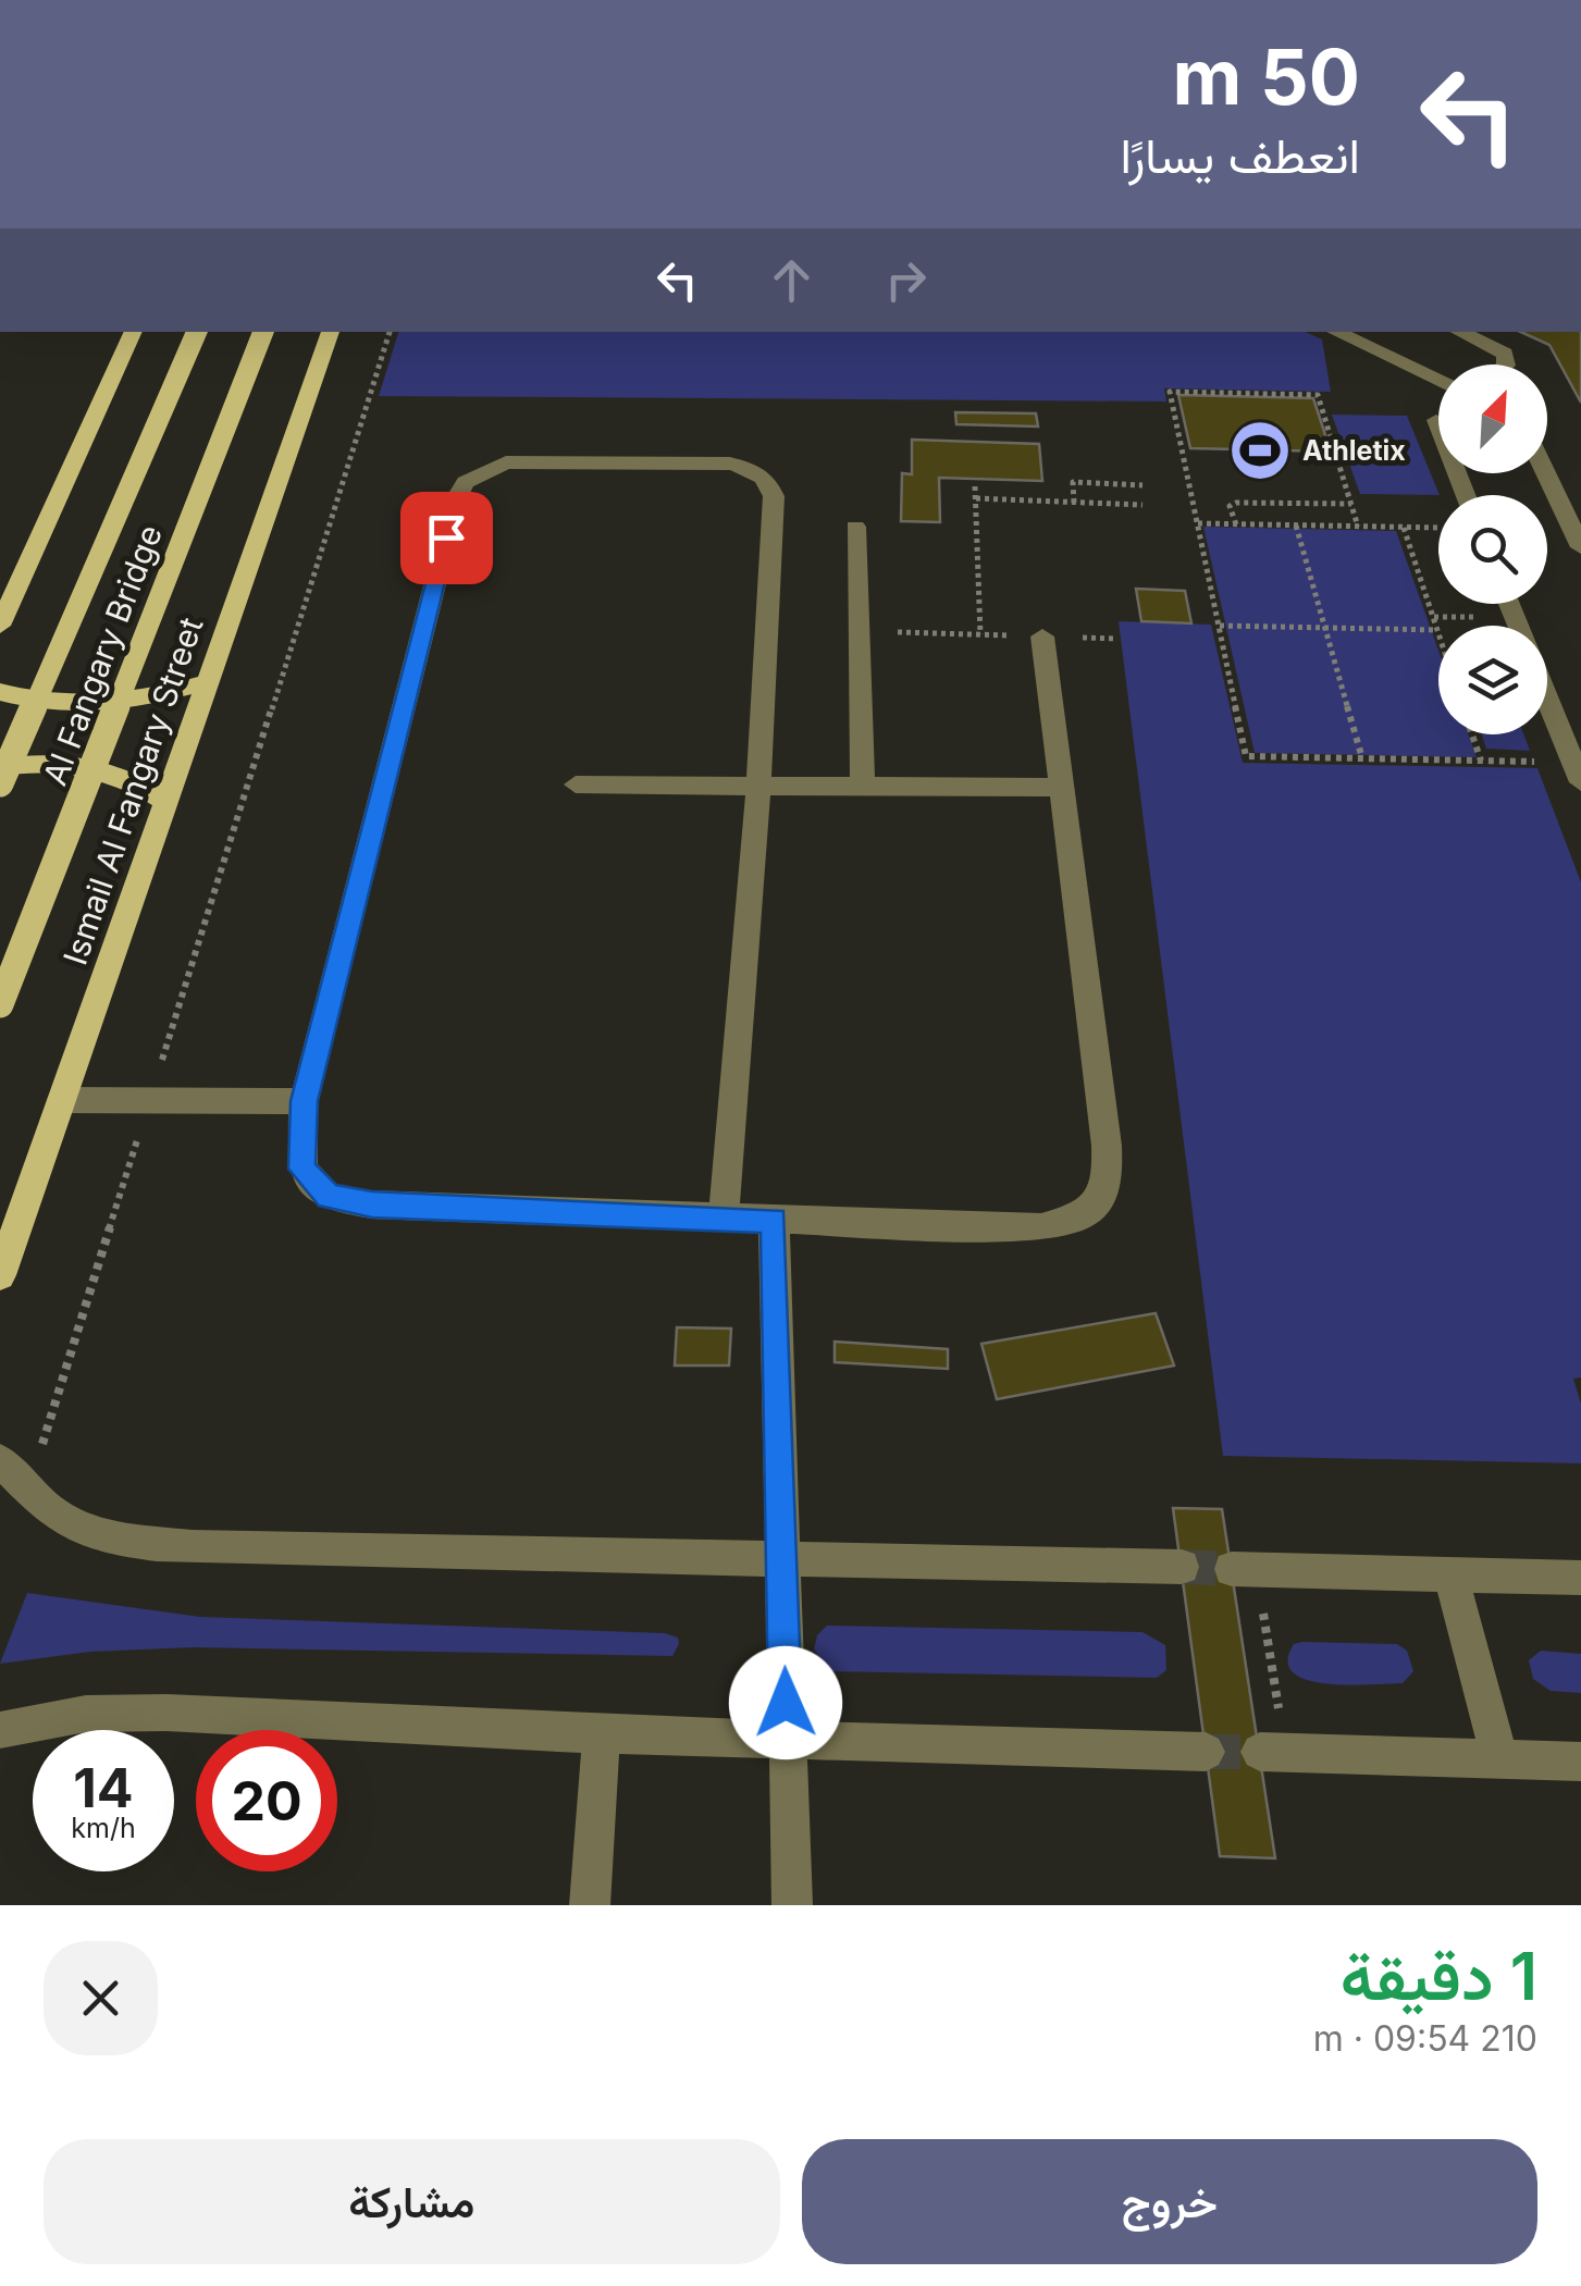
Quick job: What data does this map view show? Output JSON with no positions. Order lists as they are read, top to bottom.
{
  "streets": {
    "main road": ["Al Fangary Bridge", "Ismail Al Fangary Street"]
  },
  "places": {
    "sports": ["Athletix"]
  },
  "north": "top right",
  "page": {
    "turn": ["50 m", "انعطف يسارًا"],
    "speed": "14 km/h",
    "limit": "20",
    "heading": ["1 دقيقة", "210 m · 09:54"],
    "buttons": ["خروج", "مشاركة"]
  }
}
